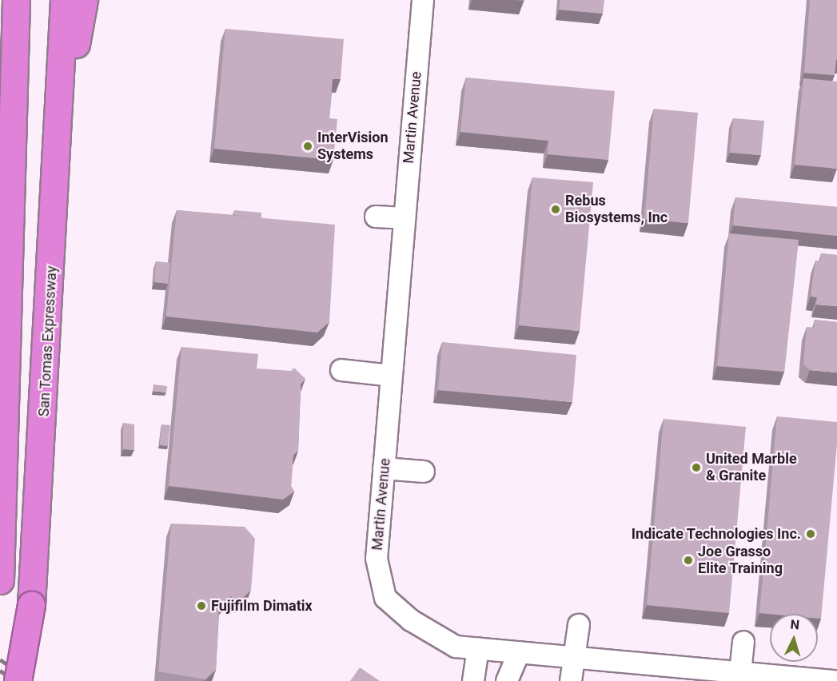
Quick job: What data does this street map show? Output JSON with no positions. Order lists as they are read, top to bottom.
{
  "streets": {
    "highway": ["San Tomas Expressway"],
    "street": ["Martin Avenue"]
  },
  "places": [
    "InterVision Systems",
    "Rebus Biosystems, Inc",
    "United Marble & Granite",
    "Indicate Technologies Inc.",
    "Joe Grasso Elite Training",
    "Fujifilm Dimatix"
  ],
  "north": "top"
}
